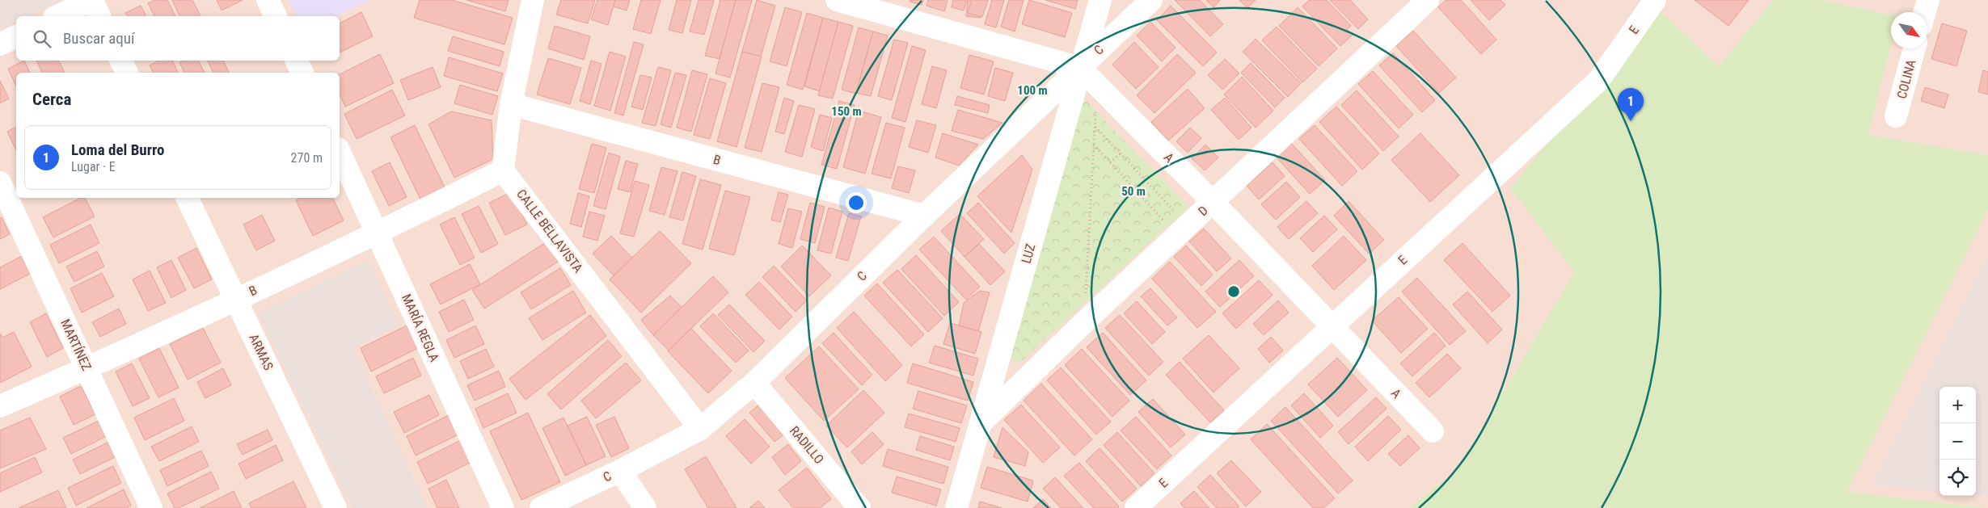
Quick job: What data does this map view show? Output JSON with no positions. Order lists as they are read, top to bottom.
{
  "streets": {
    "street": [
      "E",
      "C",
      "COLINA",
      "A",
      "B",
      "D",
      "CALLE BELLAVISTA",
      "LUZ",
      "MARÍA REGLA",
      "MARTÍNEZ",
      "ARMAS",
      "RADILLO"
    ]
  },
  "crossings": [
    ["E", "A"],
    ["C", "A"],
    ["C", "B"],
    ["C", "CALLE BELLAVISTA"],
    ["C", "LUZ"],
    ["C", "RADILLO"],
    ["A", "D"],
    ["A", "LUZ"],
    ["B", "CALLE BELLAVISTA"],
    ["B", "MARÍA REGLA"],
    ["B", "MARTÍNEZ"],
    ["B", "ARMAS"],
    ["D", "LUZ"]
  ],
  "north": "bottom right",
  "page": {
    "search": "Buscar aquí",
    "heading": "Cerca",
    "pins": "1",
    "list": [
      {
        "mark": "1",
        "name": "Loma del Burro",
        "note": "Lugar · E",
        "value": "270 m"
      }
    ],
    "map_buttons": ["+", "−"]
  },
  "rings": ["100 m", "150 m", "50 m"]
}
